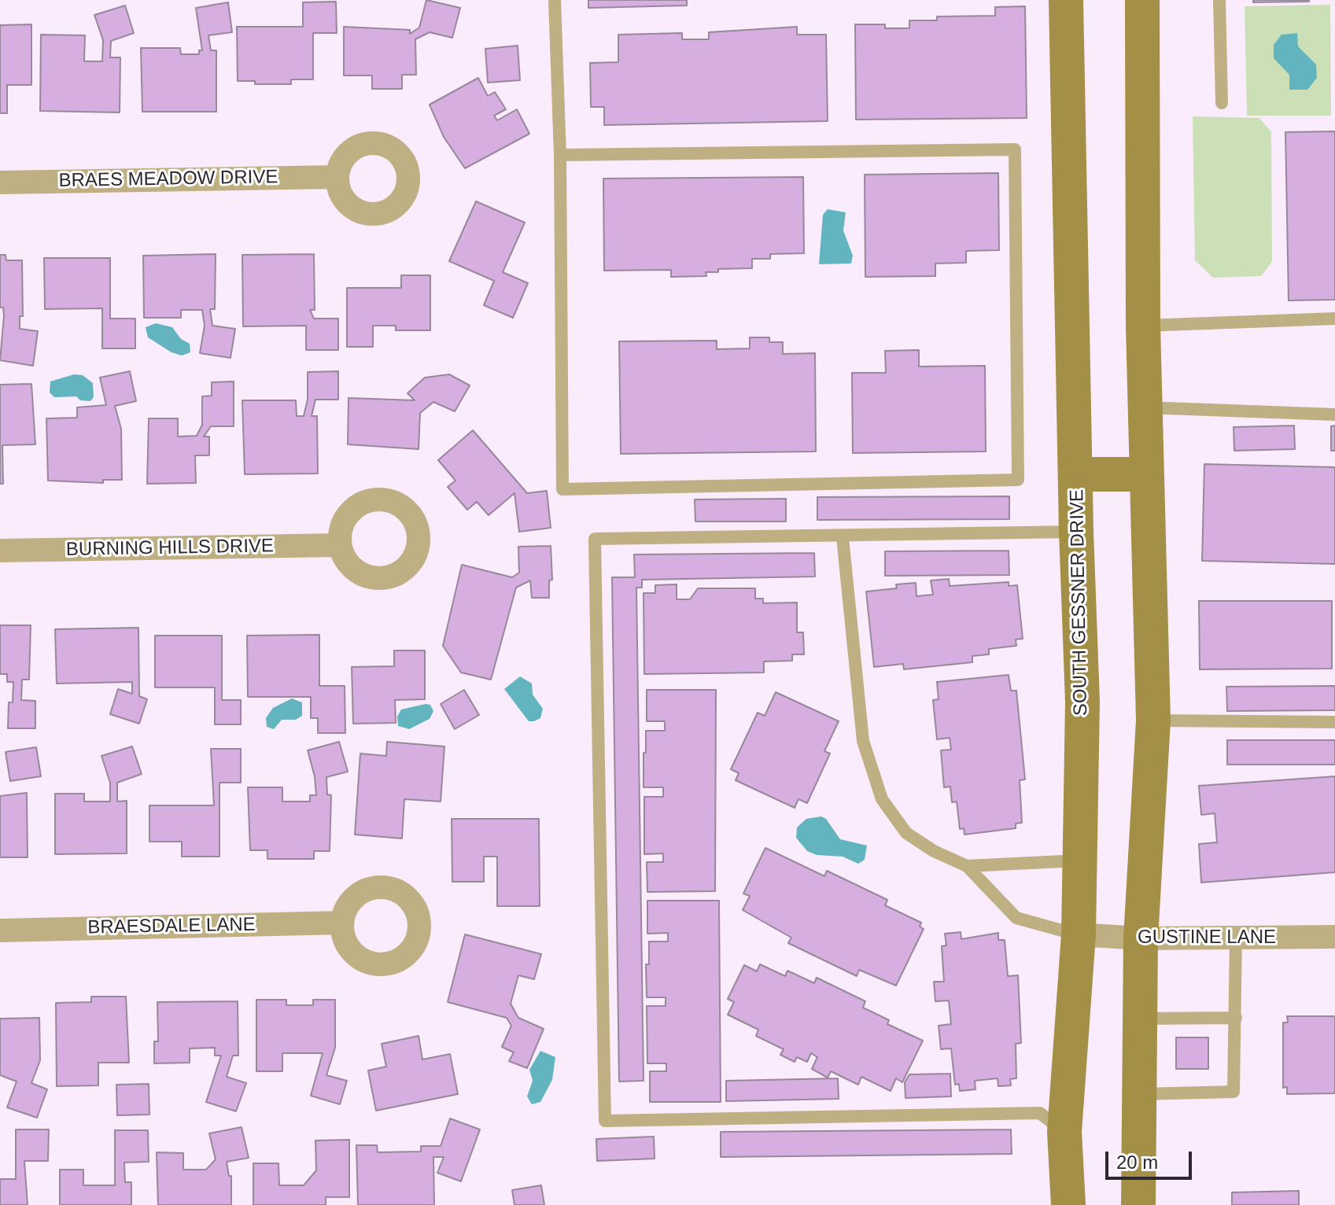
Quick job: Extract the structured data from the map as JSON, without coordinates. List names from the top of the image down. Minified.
{"streets":{"main road":["SOUTH GESSNER DRIVE"],"street":["BRAES MEADOW DRIVE","BURNING HILLS DRIVE","BRAESDALE LANE","GUSTINE LANE"]},"crossings":[["SOUTH GESSNER DRIVE","GUSTINE LANE"]],"scale_bar":"20 m"}
